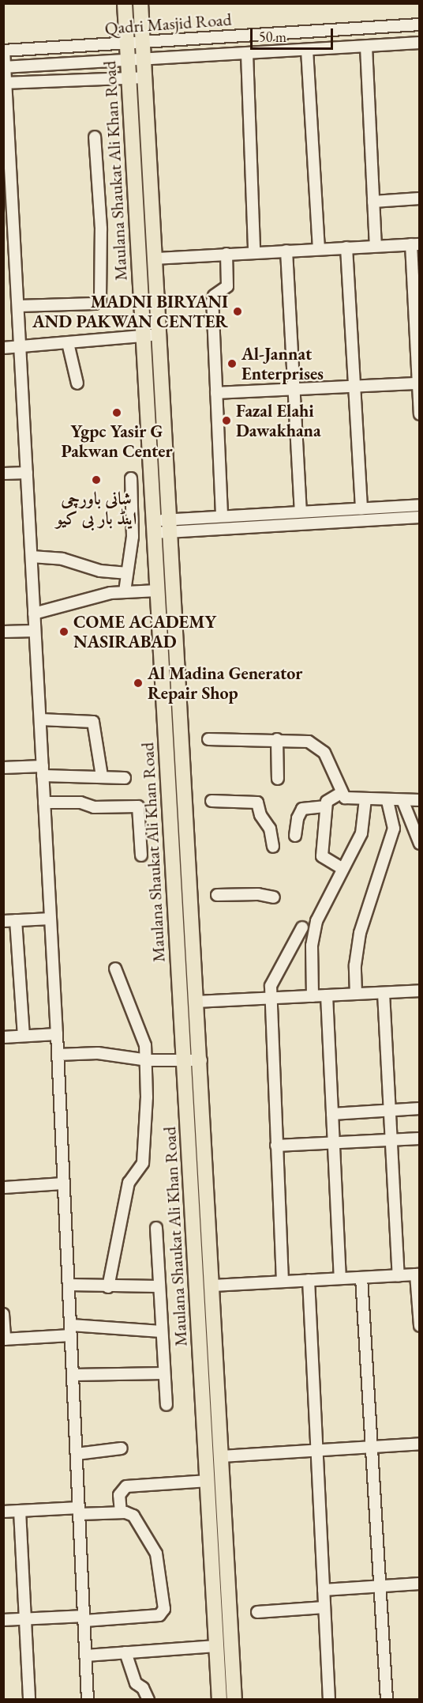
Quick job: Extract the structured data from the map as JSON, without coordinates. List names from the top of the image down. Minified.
{"streets":{"main road":["Maulana Shaukat Ali Khan Road"],"street":["Qadri Masjid Road"]},"crossings":[["Qadri Masjid Road","Maulana Shaukat Ali Khan Road"]],"places":["MADNI BIRYANI AND PAKWAN CENTER","Al-Jannat Enterprises","Ygpc Yasir G Pakwan Center","Fazal Elahi Dawakhana","شانی باورچی اینڈ بار بی کیو","COME ACADEMY NASIRABAD","Al Madina Generator Repair Shop"],"scale_bar":"50 m"}
